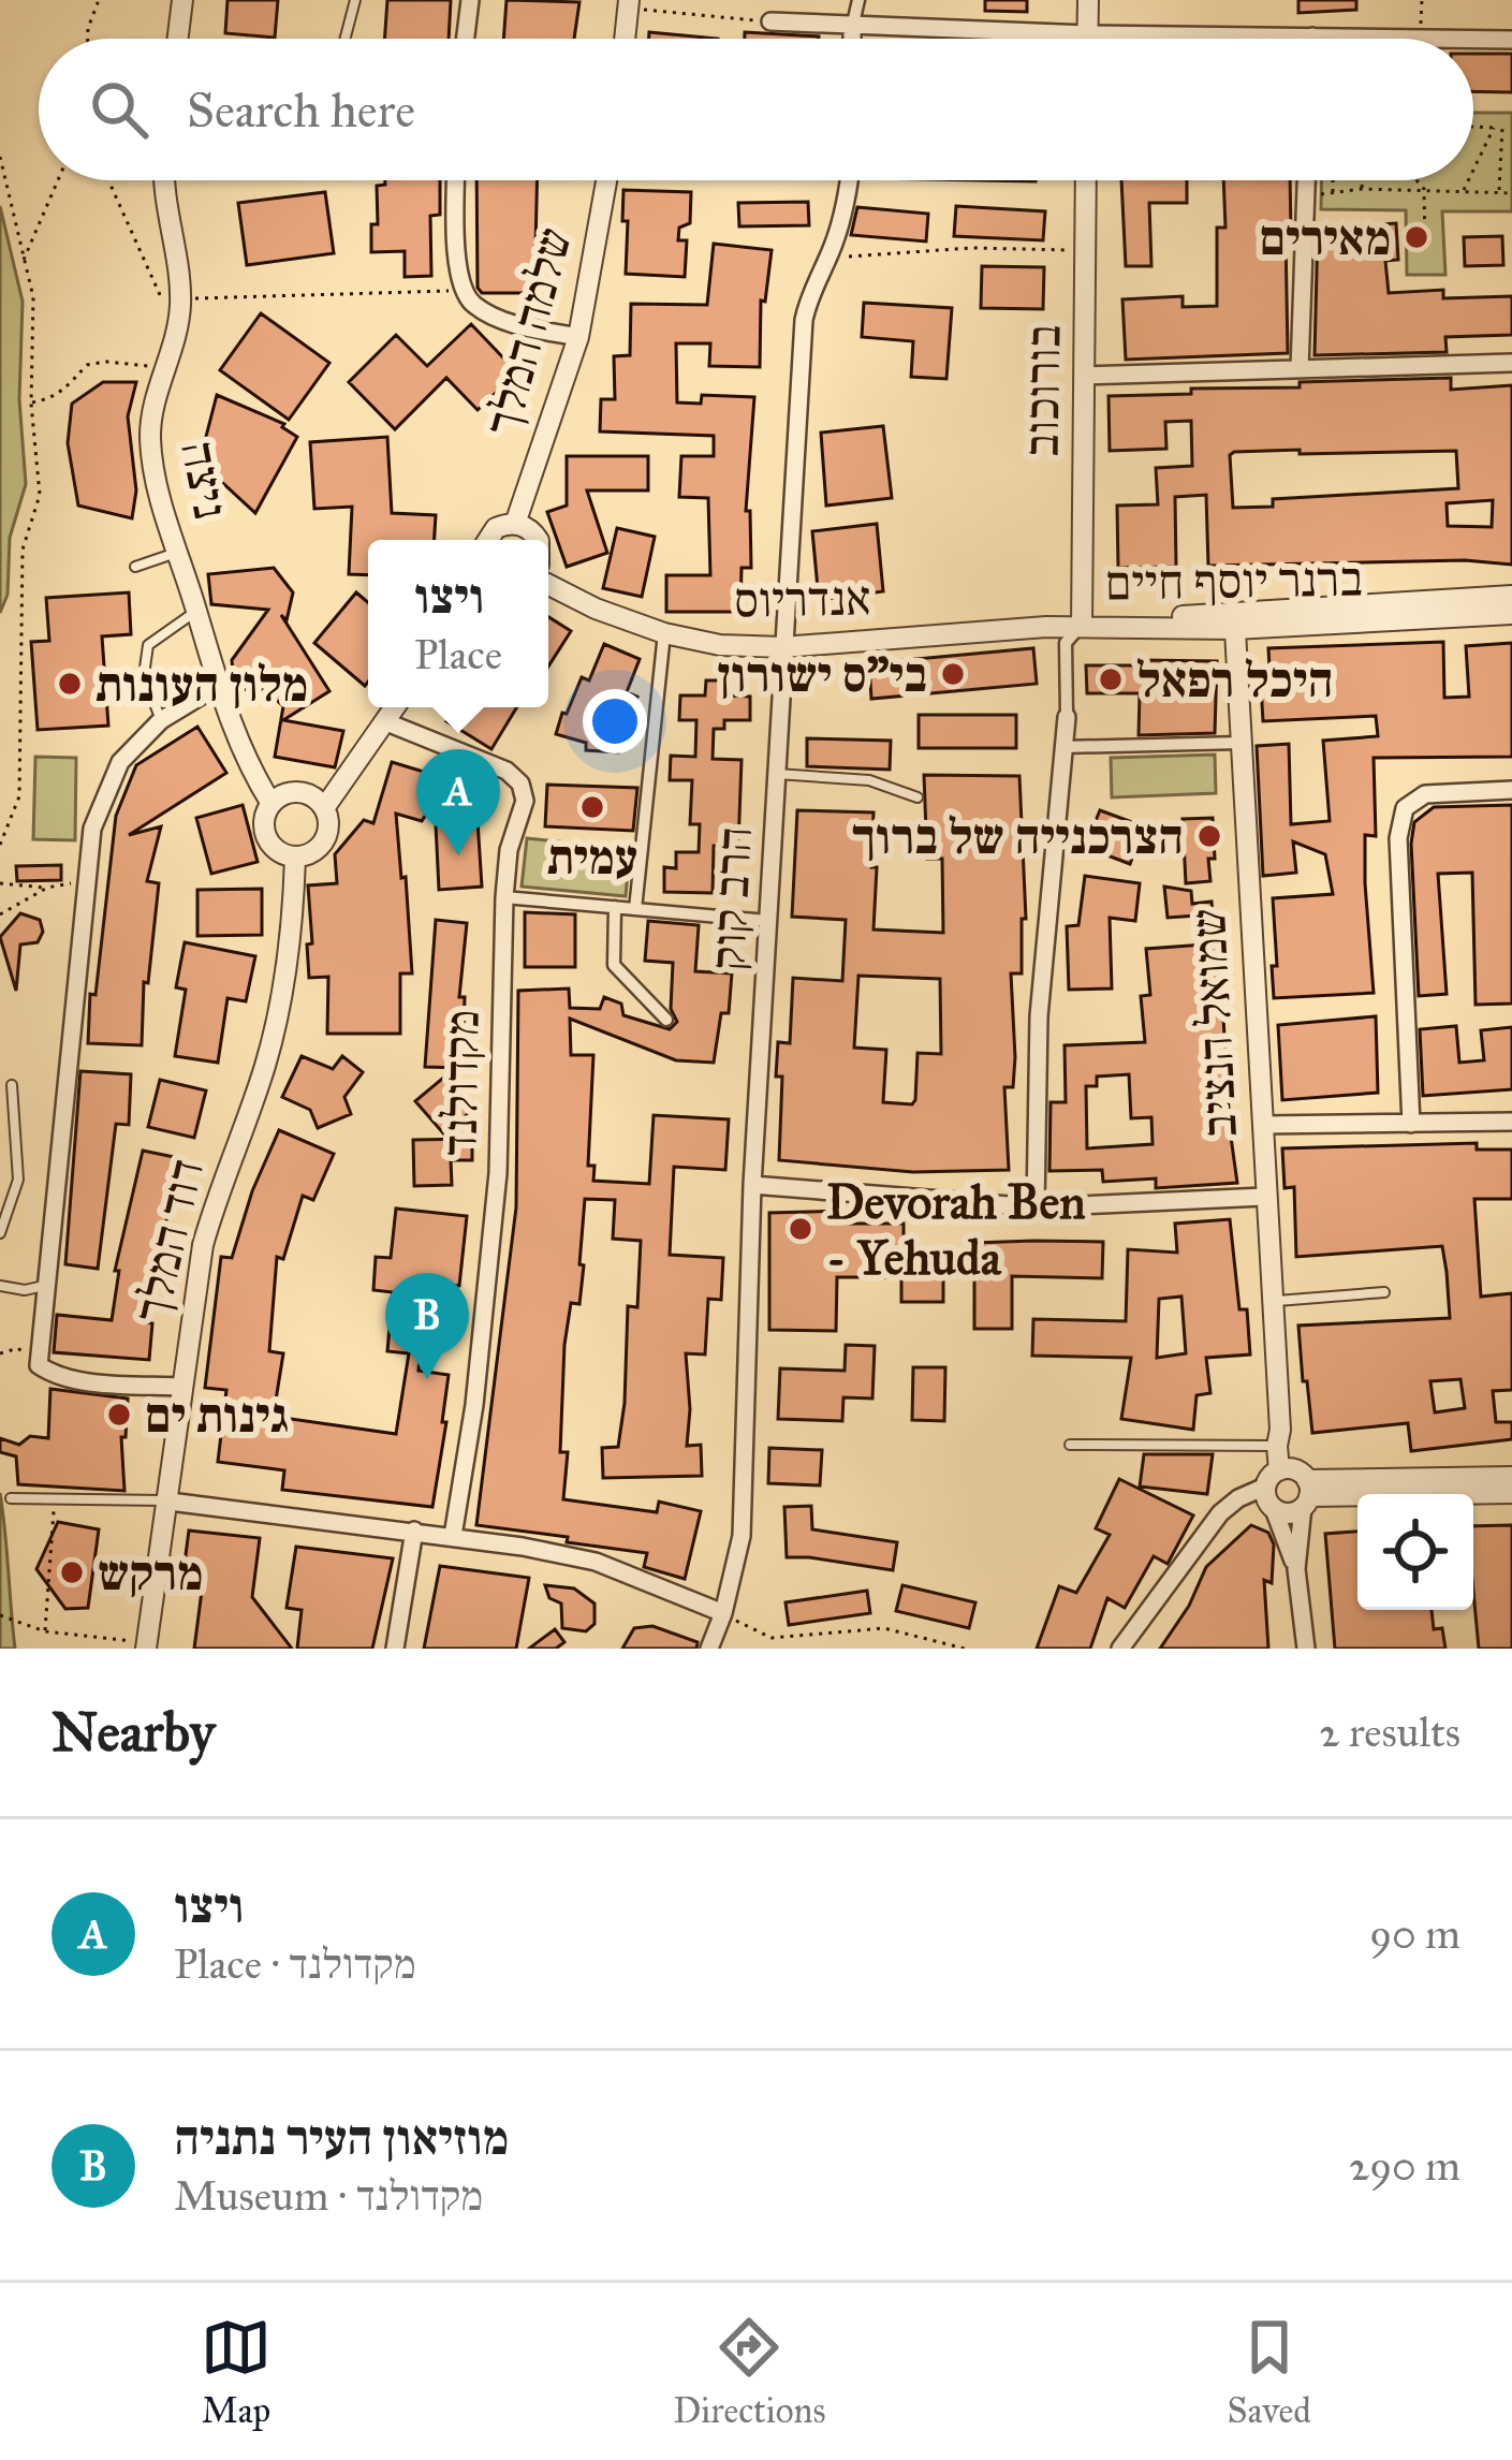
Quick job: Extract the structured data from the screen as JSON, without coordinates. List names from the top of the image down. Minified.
{"streets":{"street":["שלמה המלך","בורוכוב","ניצה","ברנר יוסף חיים","אנדריוס","הרב קוק","שמואל הנציב","מקדולנד","דוד המלך"]},"crossings":[["בורוכוב","ברנר יוסף חיים"],["בורוכוב","אנדריוס"],["ניצה","דוד המלך"],["ברנר יוסף חיים","אנדריוס"],["ברנר יוסף חיים","שמואל הנציב"],["אנדריוס","הרב קוק"]],"places":["מאירים","בי\"ס ישורון","היכל רפאל","מלון העונות","עמית","הצרכנייה של ברוך","Devorah Ben - Yehuda","גינות ים","מרקש"],"page":{"search":"Search here","popup":["ויצו","Place"],"pins":["A","B"],"heading":["Nearby","2 results"],"list":[{"mark":"A","name":"ויצו","note":"Place · מקדולנד","value":"90 m"},{"mark":"B","name":"מוזיאון העיר נתניה","note":"Museum · מקדולנד","value":"290 m"}],"nav":["Map","Directions","Saved"]}}
